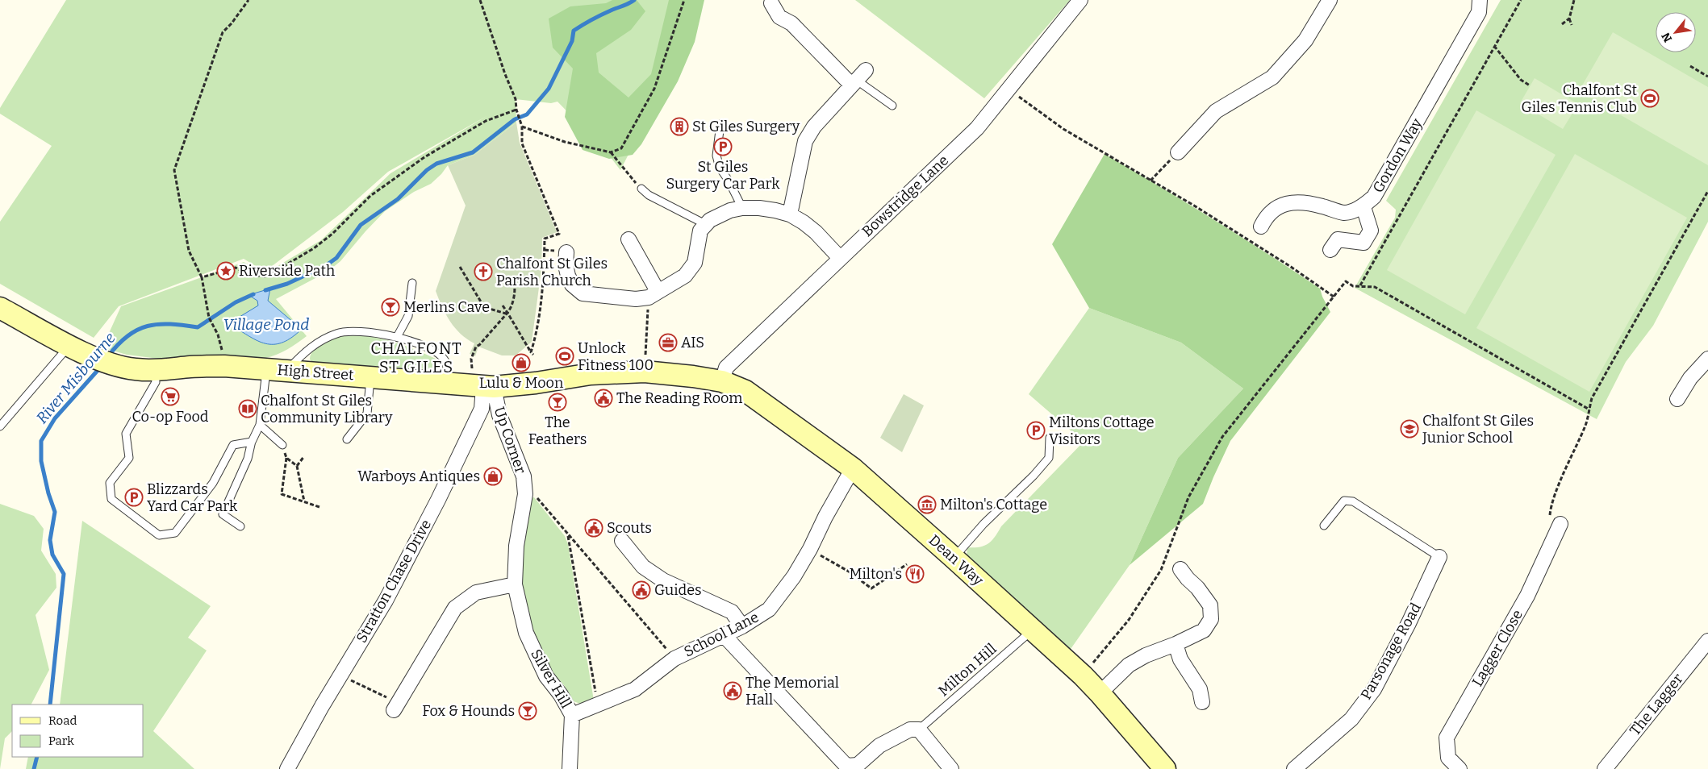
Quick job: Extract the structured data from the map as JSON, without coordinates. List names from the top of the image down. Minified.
{"streets":{"street":["Gordon Way","Bowstridge Lane","High Street","Up Corner","Dean Way","Stratton Chase Drive","School Lane","Lagger Close","Parsonage Road","Silver Hill","The Lagger"],"lane":["Milton Hill"]},"crossings":[["Bowstridge Lane","High Street"],["Bowstridge Lane","Dean Way"],["High Street","Up Corner"],["High Street","Dean Way"],["High Street","Stratton Chase Drive"],["Up Corner","Stratton Chase Drive"],["Up Corner","Silver Hill"],["Dean Way","School Lane"],["Dean Way","Milton Hill"],["School Lane","Silver Hill"]],"districts":["CHALFONT ST GILES"],"water":["Village Pond","River Misbourne"],"places":{"sports":["Chalfont St Giles Tennis Club","Unlock Fitness 100"],"building":["St Giles Surgery"],"parking":["St Giles Surgery Car Park","Miltons Cottage Visitors","Blizzards Yard Car Park"],"place":["Riverside Path"],"church":["Chalfont St Giles Parish Church"],"bar":["Merlins Cave","The Feathers","Fox & Hounds"],"office":["AIS"],"shop":["Lulu & Moon","Warboys Antiques"],"supermarket":["Co-op Food"],"public building":["The Reading Room","Scouts","Guides","The Memorial Hall"],"library":["Chalfont St Giles Community Library"],"school or university":["Chalfont St Giles Junior School"],"museum":["Milton's Cottage"],"restaurant":["Milton's"]},"legend":["Road","Park"],"north":"bottom left"}
